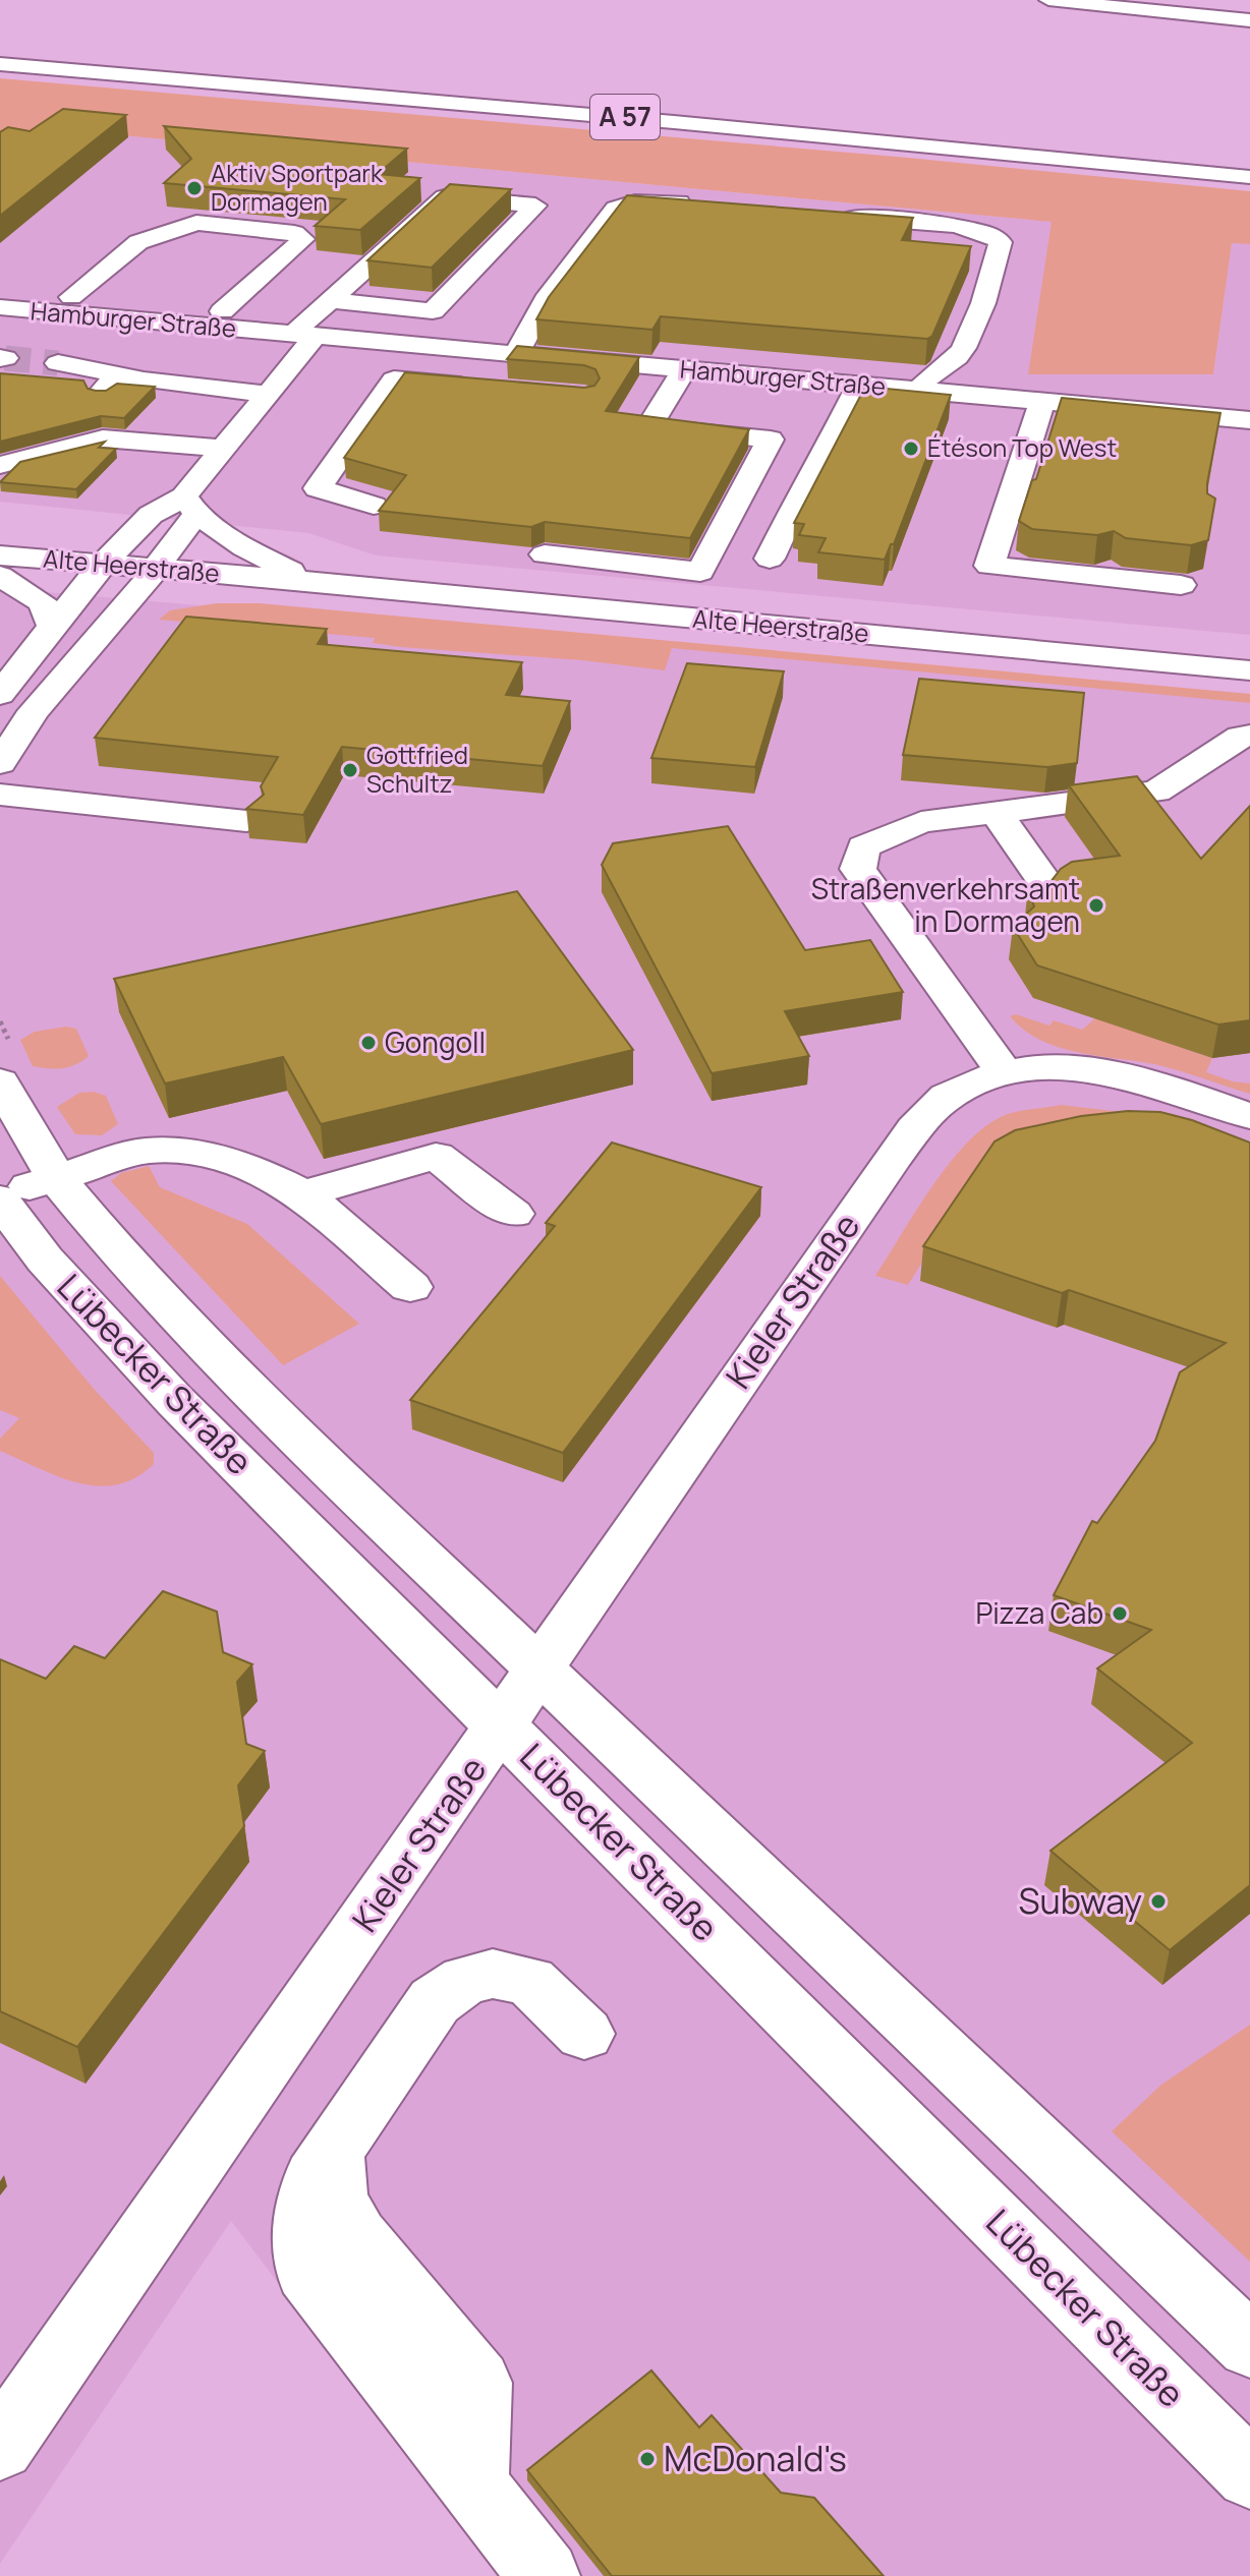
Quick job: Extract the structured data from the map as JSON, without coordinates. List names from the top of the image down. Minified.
{"streets":{"main road":["A 57","Hamburger Straße","Alte Heerstraße","Kieler Straße","Lübecker Straße"]},"crossings":[["Kieler Straße","Lübecker Straße"]],"places":["Aktiv Sportpark Dormagen","Étéson Top West","Gottfried Schultz","Straßenverkehrsamt in Dormagen","Gongoll","Pizza Cab","Subway","McDonald's"]}
